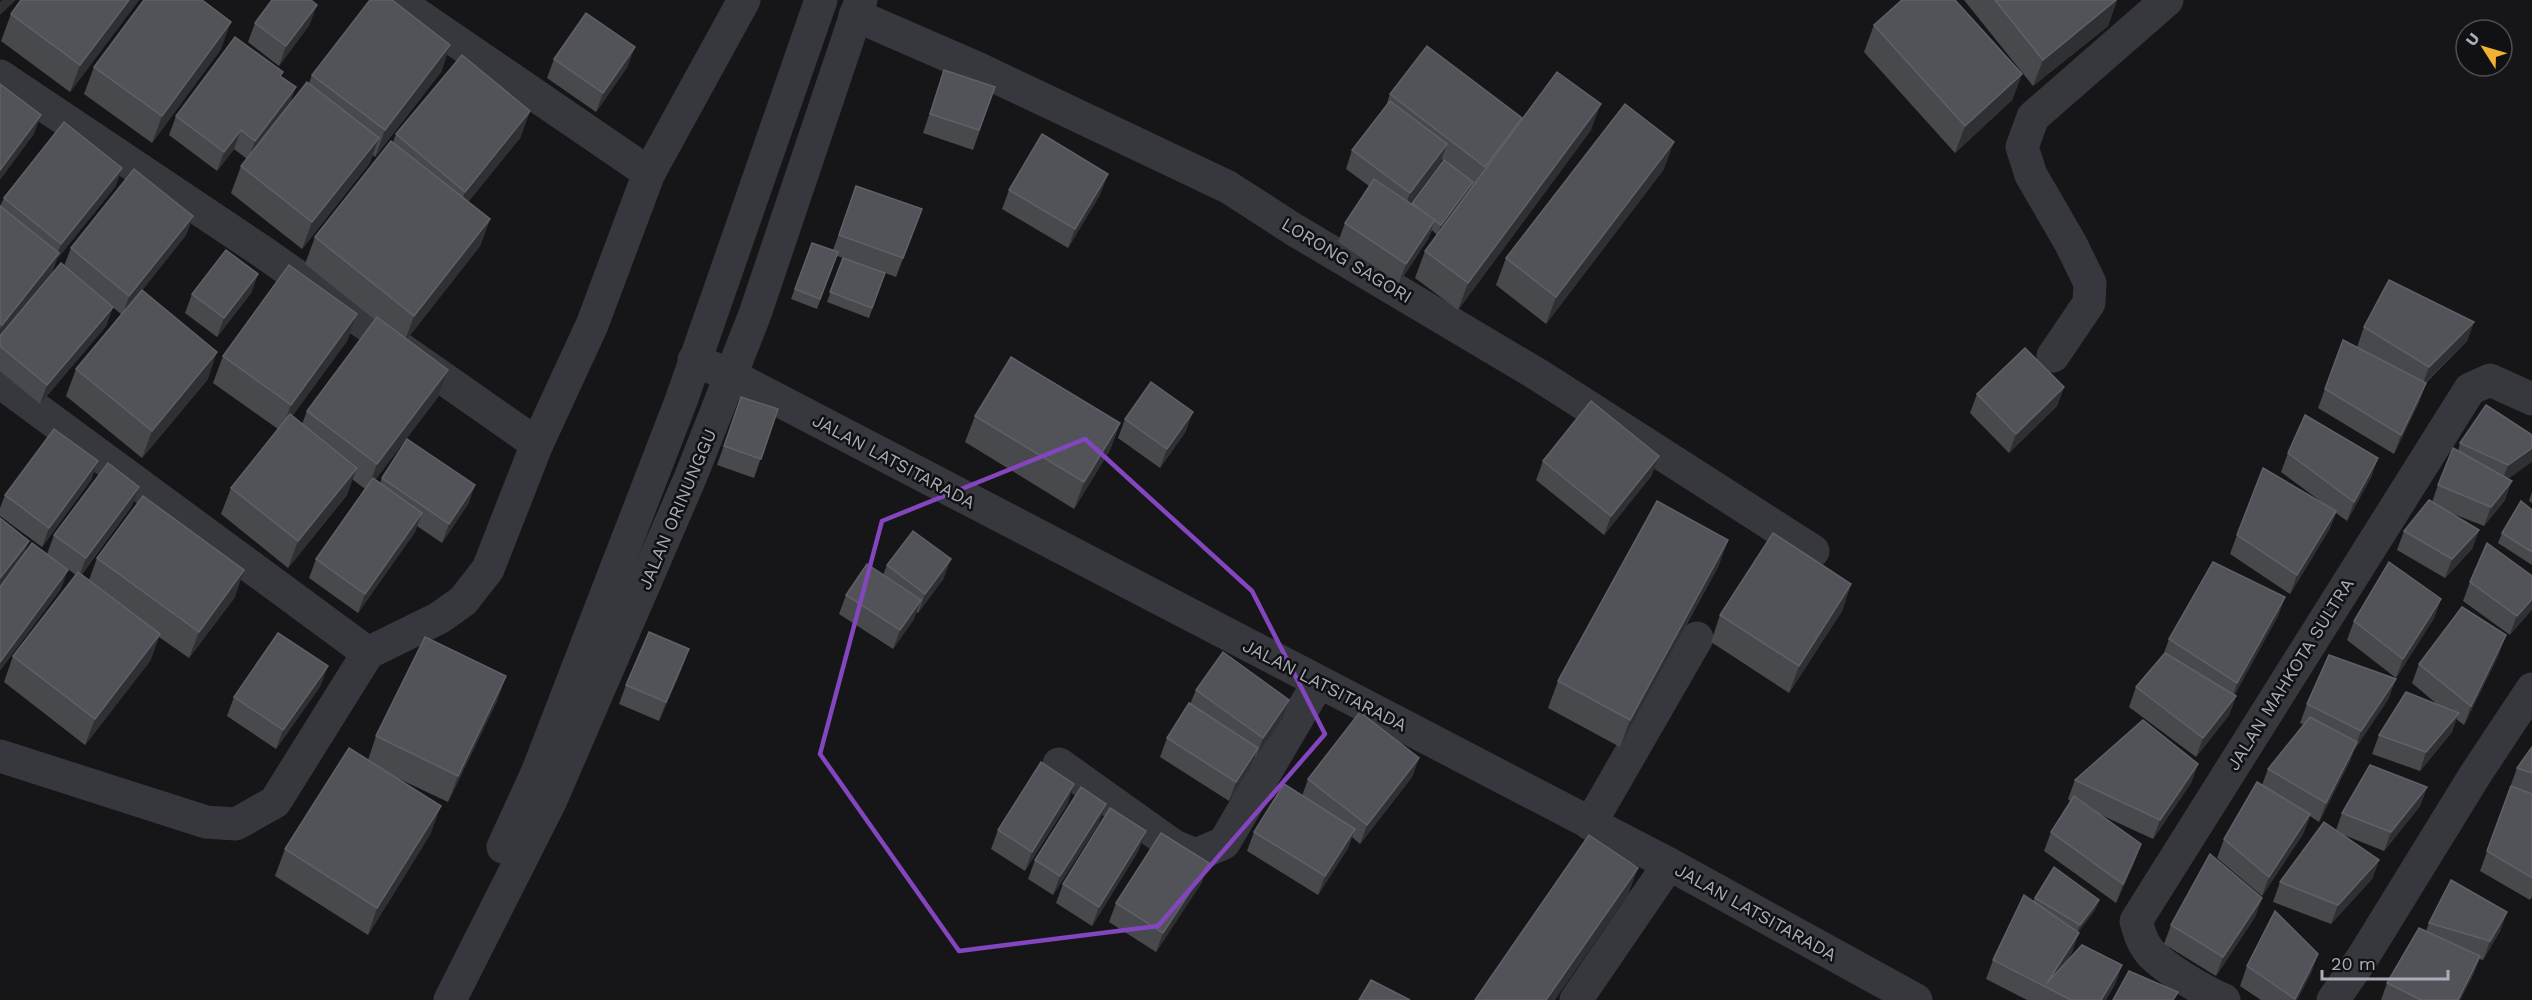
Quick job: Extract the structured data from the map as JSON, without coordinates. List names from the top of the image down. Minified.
{"streets":{"street":["LORONG SAGORI","JALAN LATSITARADA","JALAN ORINUNGGU","JALAN MAHKOTA SULTRA"]},"crossings":[["LORONG SAGORI","JALAN ORINUNGGU"],["JALAN LATSITARADA","JALAN ORINUNGGU"]],"scale_bar":"20 m","north":"top left"}
